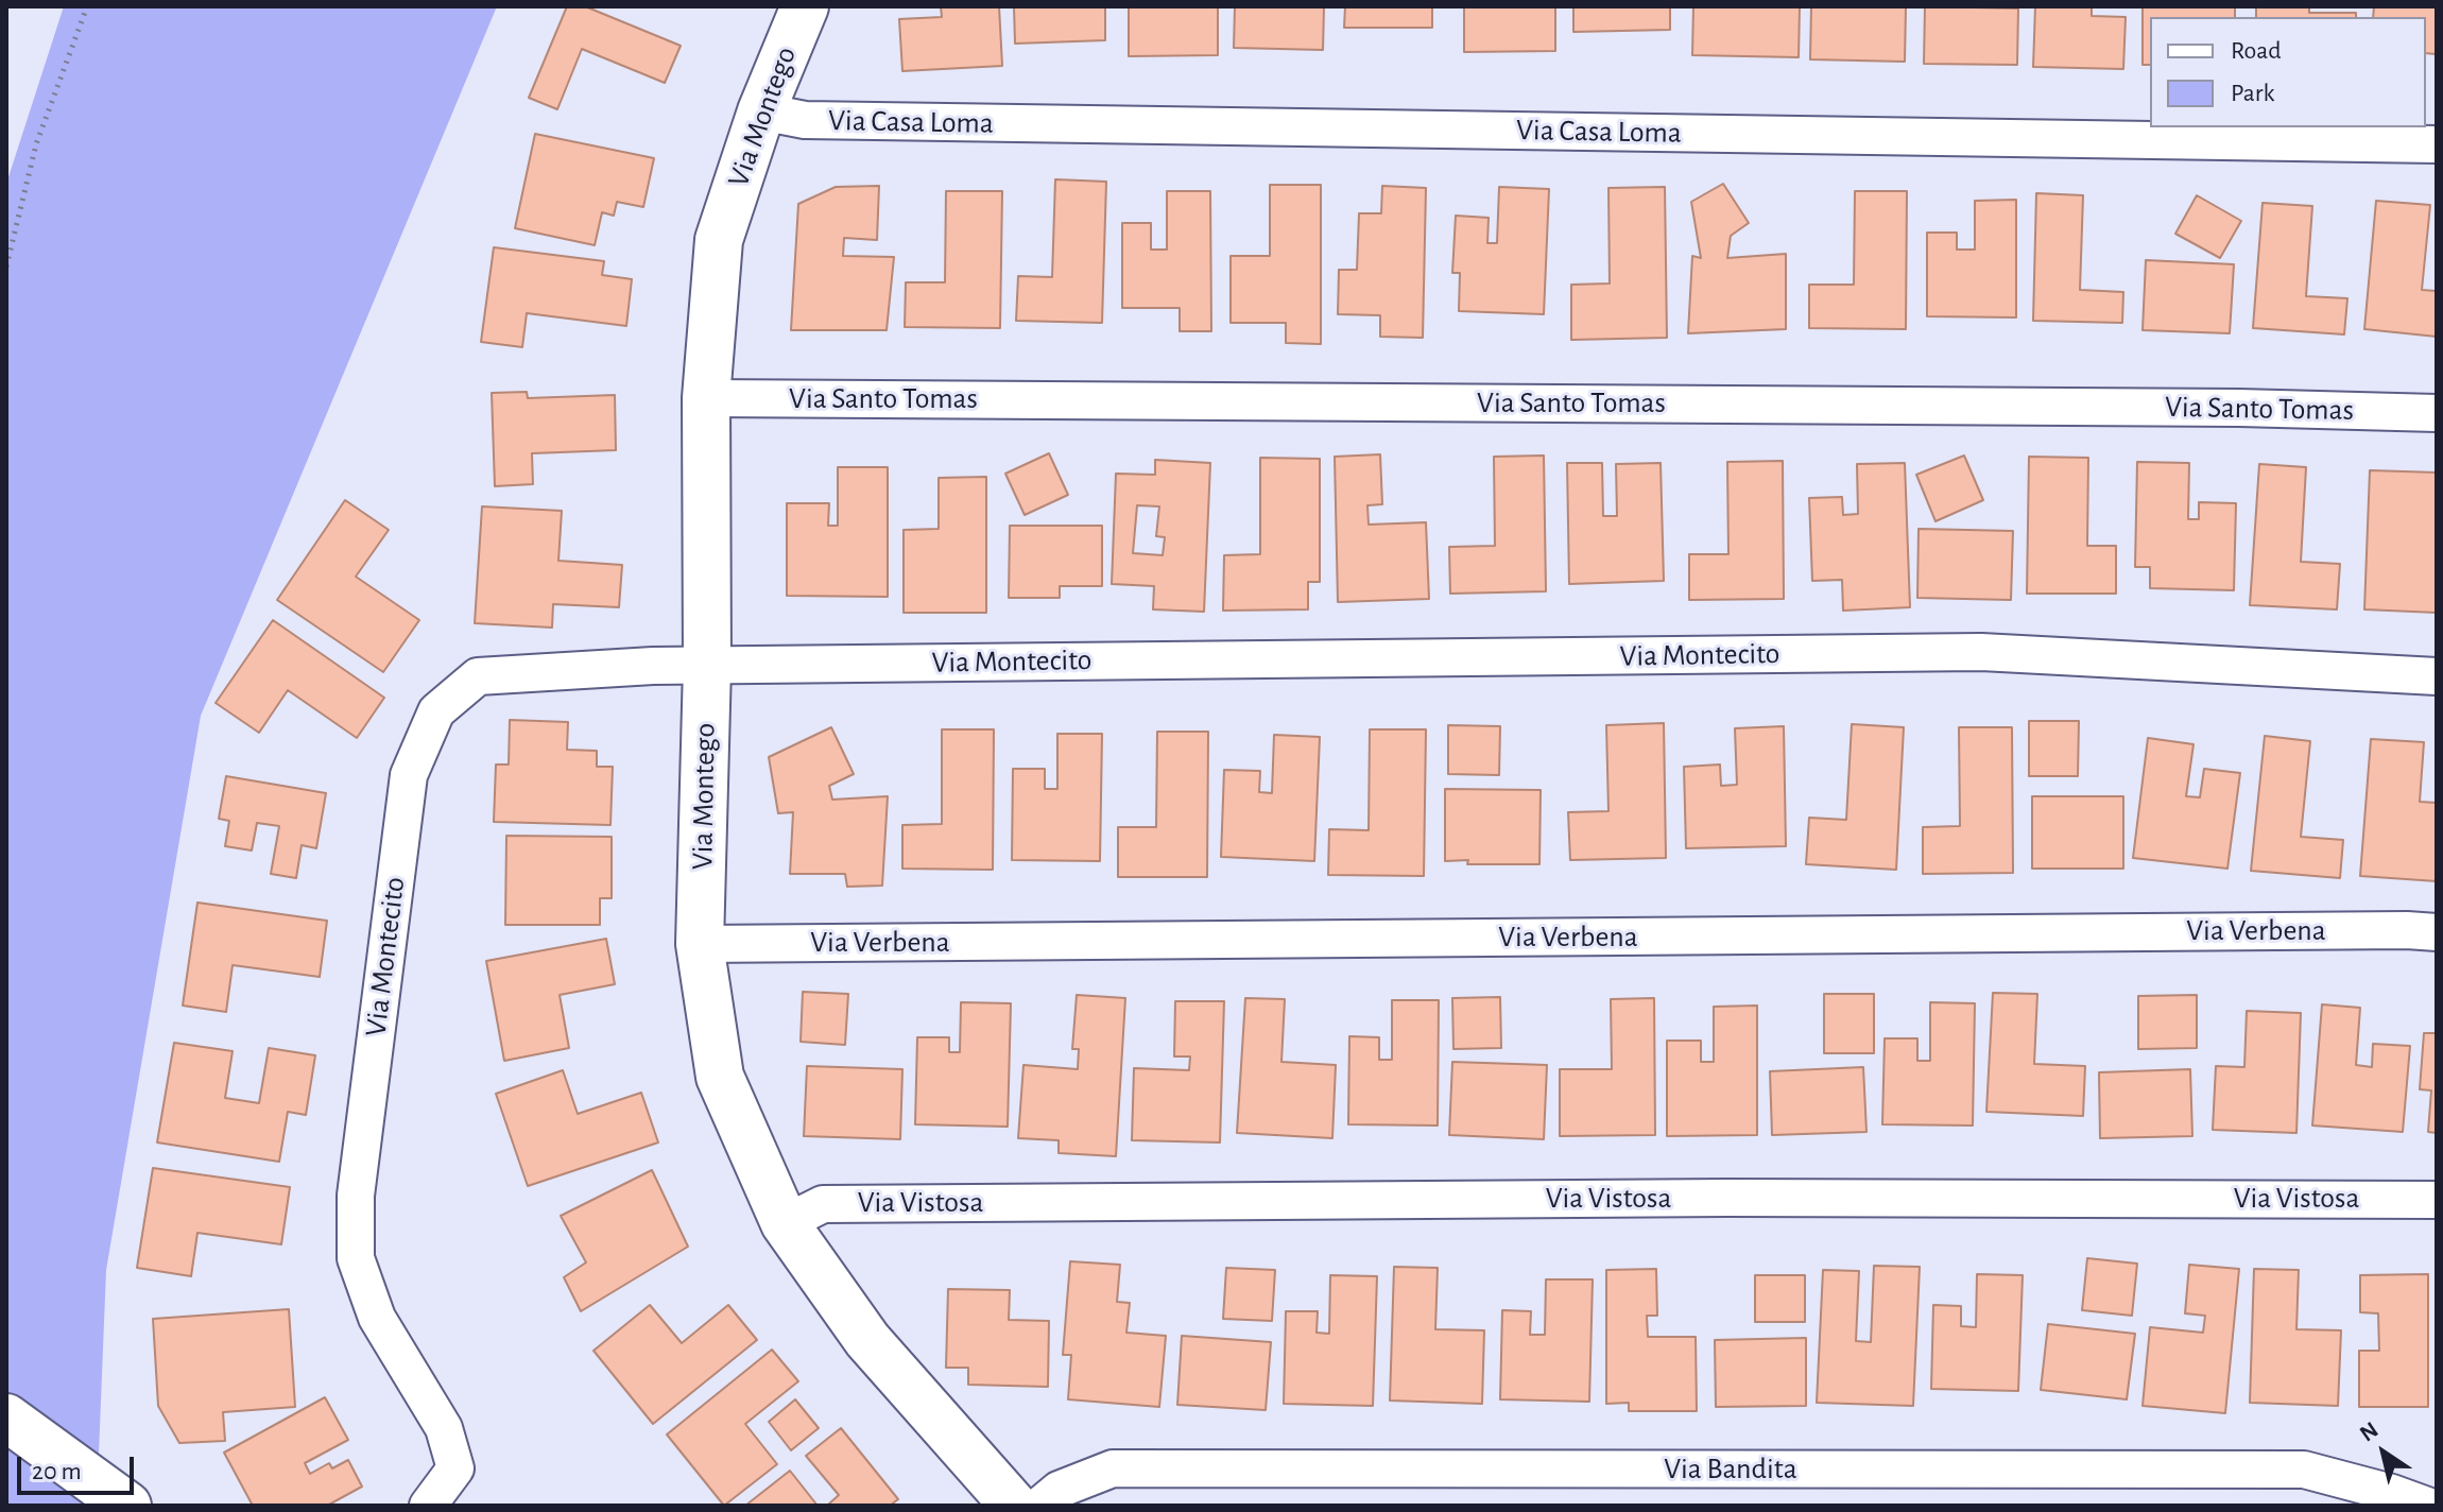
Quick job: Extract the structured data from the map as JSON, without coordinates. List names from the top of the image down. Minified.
{"streets":{"street":["Via Montego","Via Casa Loma","Via Santo Tomas","Via Montecito","Via Verbena","Via Vistosa","Via Bandita"]},"crossings":[["Via Montego","Via Casa Loma"],["Via Montego","Via Santo Tomas"],["Via Montego","Via Montecito"],["Via Montego","Via Verbena"],["Via Montego","Via Vistosa"]],"legend":["Road","Park"],"scale_bar":"20 m","north":"top left"}
